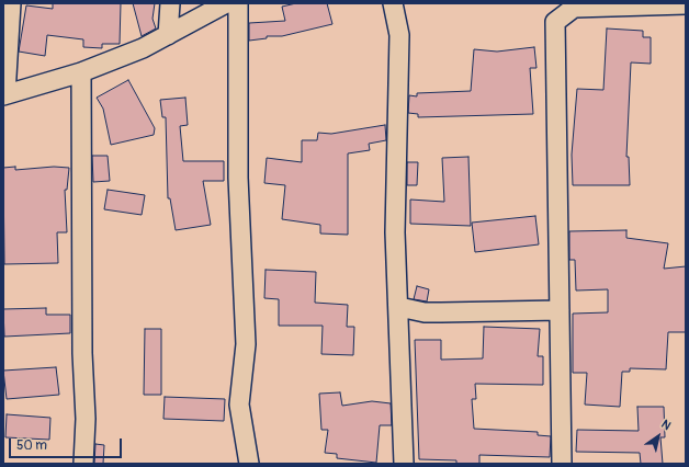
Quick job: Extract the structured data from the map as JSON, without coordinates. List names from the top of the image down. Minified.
{"scale_bar":"50 m","north":"top right"}
